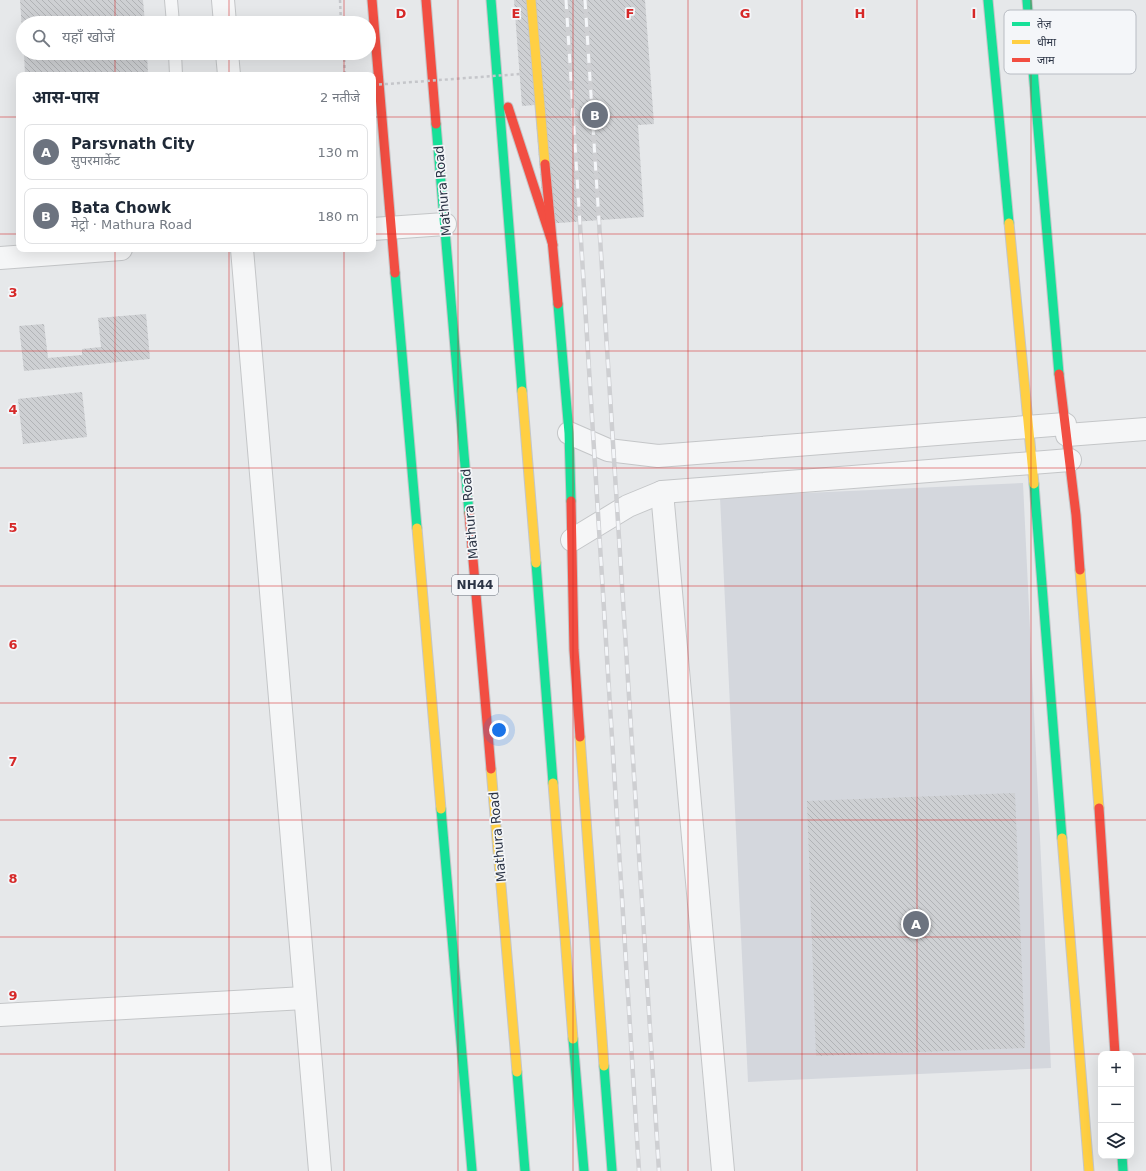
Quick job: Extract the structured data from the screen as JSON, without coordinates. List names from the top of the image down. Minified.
{"streets":{"main road":["Mathura Road","NH44"]},"legend":["तेज़","धीमा","जाम"],"page":{"search":"यहाँ खोजें","heading":["आस-पास","2 नतीजे"],"pins":["B","A"],"list":[{"mark":"A","name":"Parsvnath City","note":"सुपरमार्केट","value":"130 m"},{"mark":"B","name":"Bata Chowk","note":"मेट्रो · Mathura Road","value":"180 m"}],"map_buttons":["+","−"]},"grid":{"columns":["D","E","F","G","H","I"],"rows":["3","4","5","6","7","8","9"]}}
